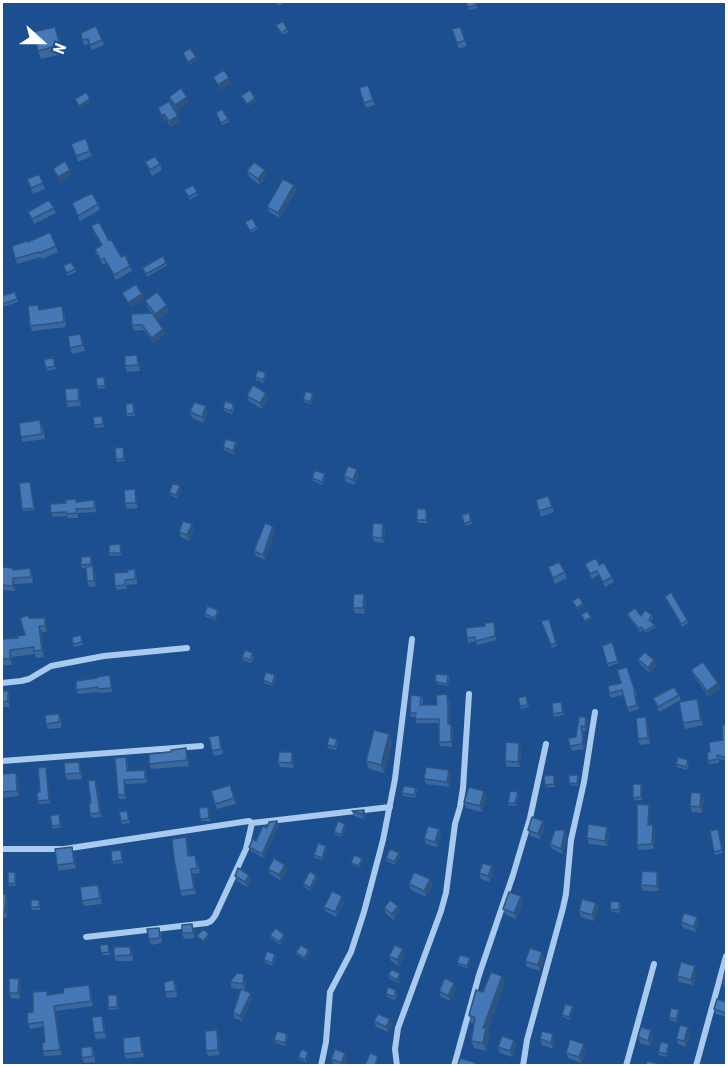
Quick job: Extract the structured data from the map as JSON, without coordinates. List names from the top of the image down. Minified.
{"north":"right"}
